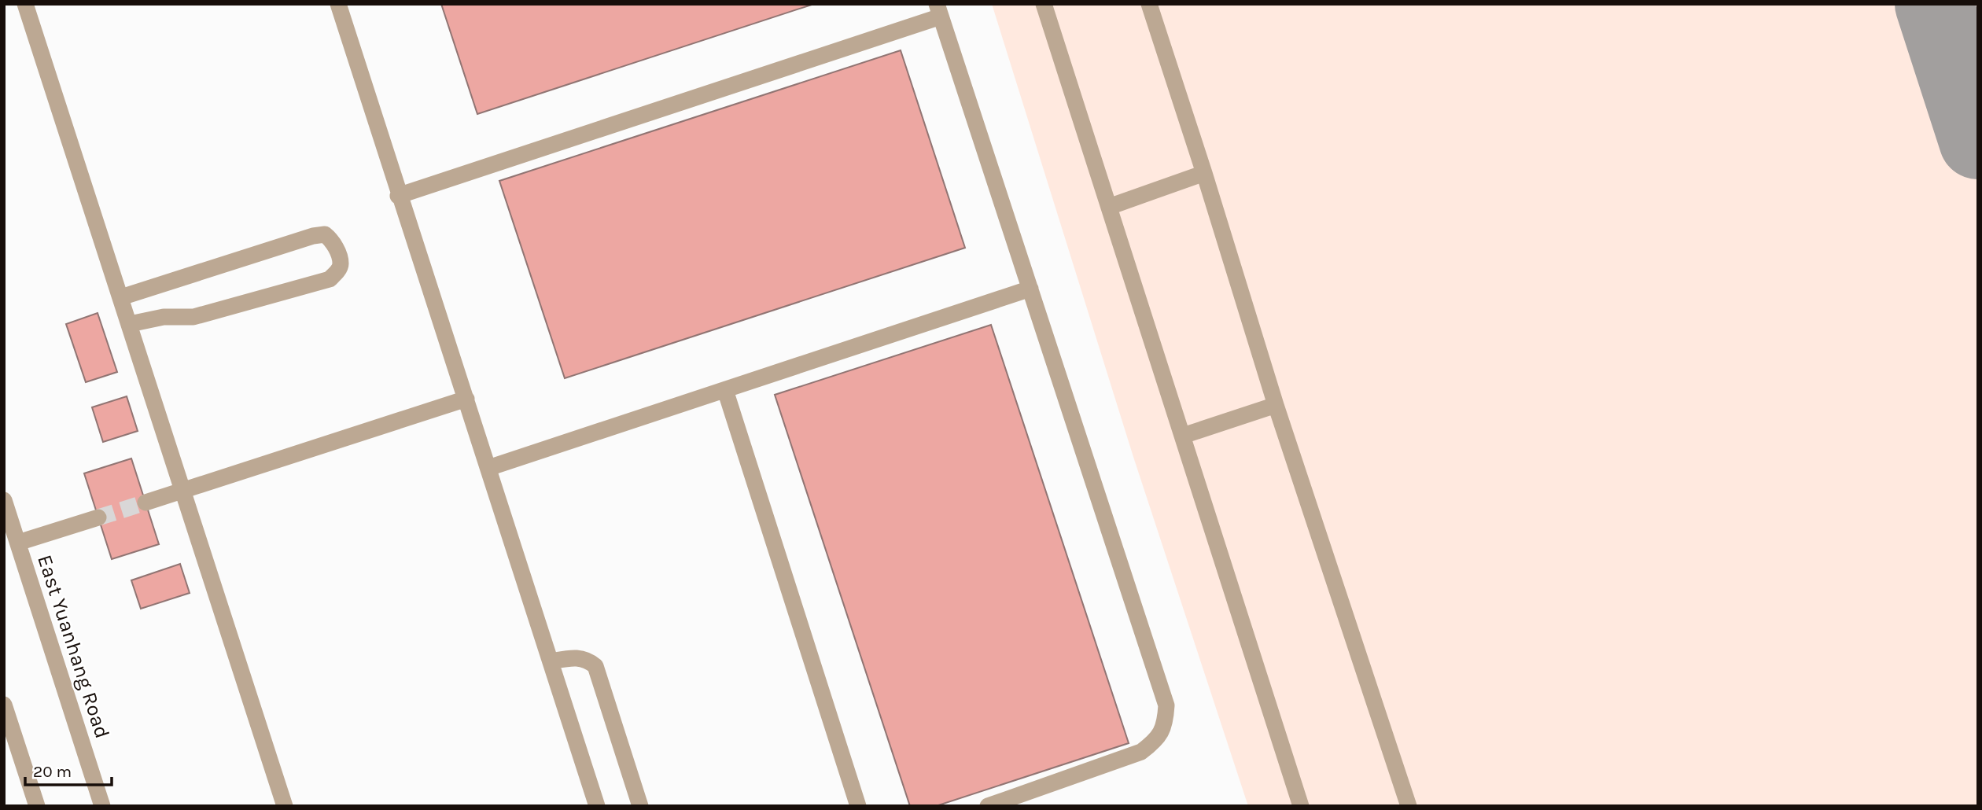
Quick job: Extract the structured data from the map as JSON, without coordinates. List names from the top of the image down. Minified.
{"streets":{"street":["East Yuanhang Road"]},"scale_bar":"20 m"}
